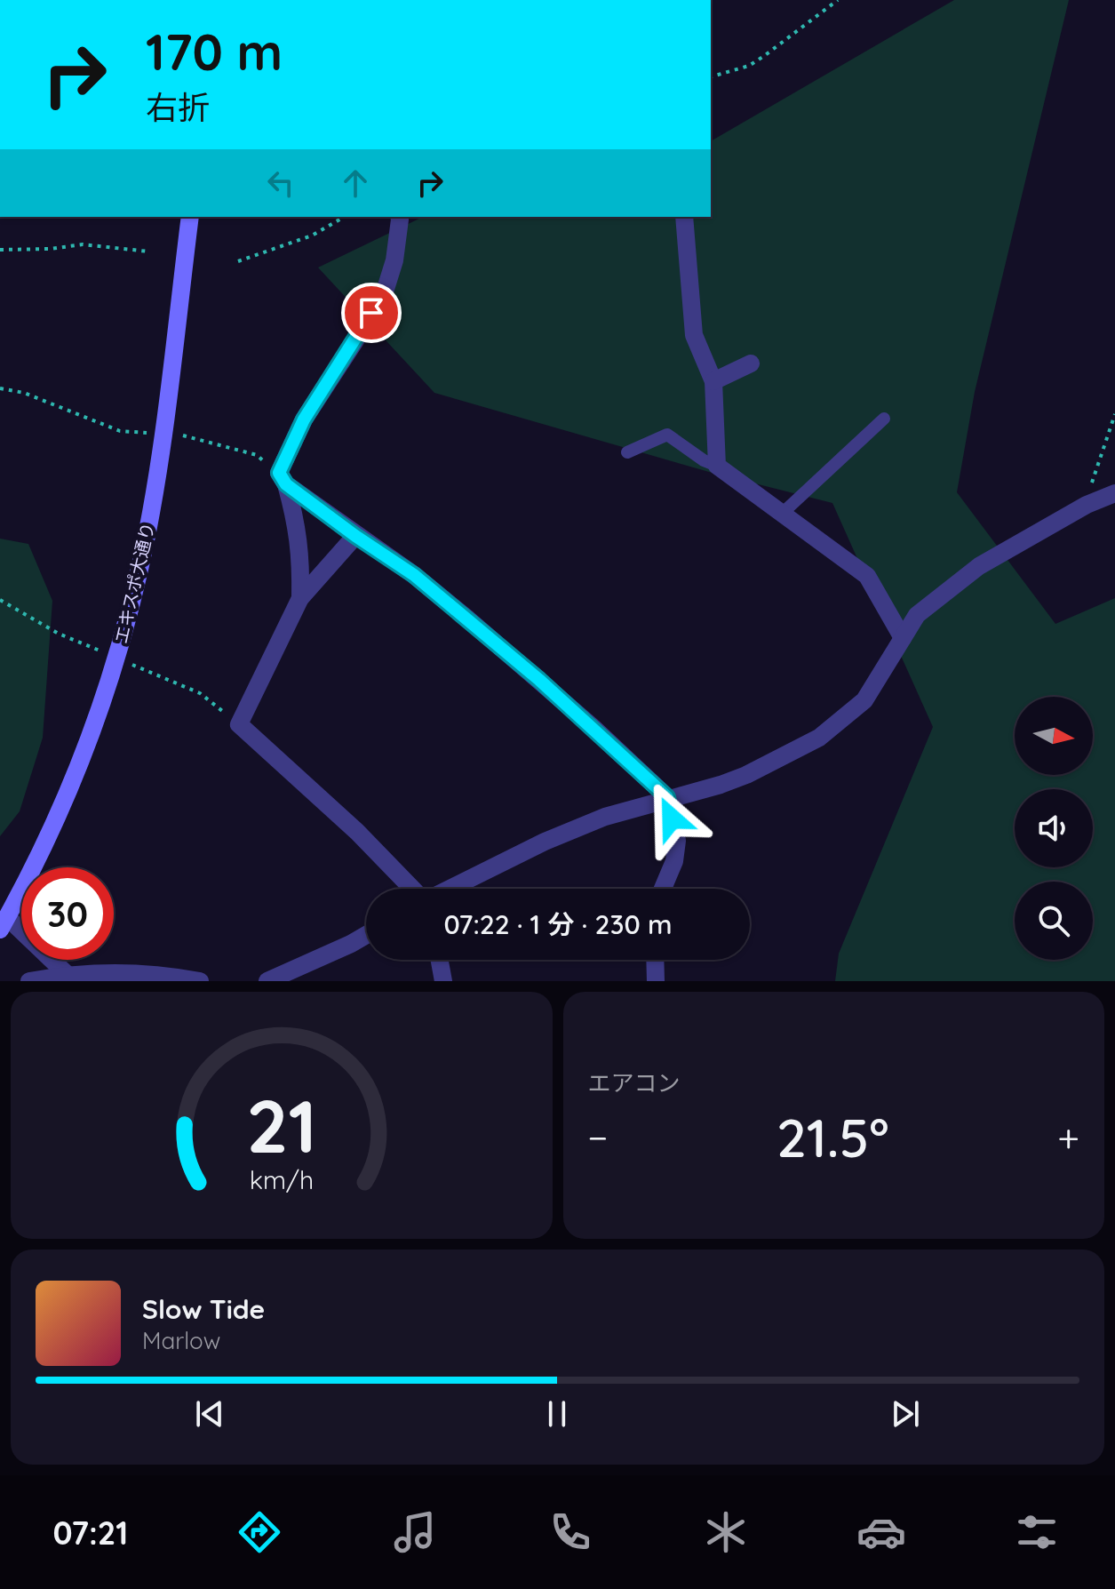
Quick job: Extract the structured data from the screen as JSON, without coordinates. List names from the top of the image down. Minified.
{"streets":{"main road":["エキスポ大通り"]},"north":"right","page":{"turn":["170 m","右折"],"limit":"30","trip":"07:22 · 1 分 · 230 m","tile":"エアコン","heat":["−","21.5°","+"],"song":["Slow Tide","Marlow"],"tabs":"07:21","gauge":["21","km/h"]}}
